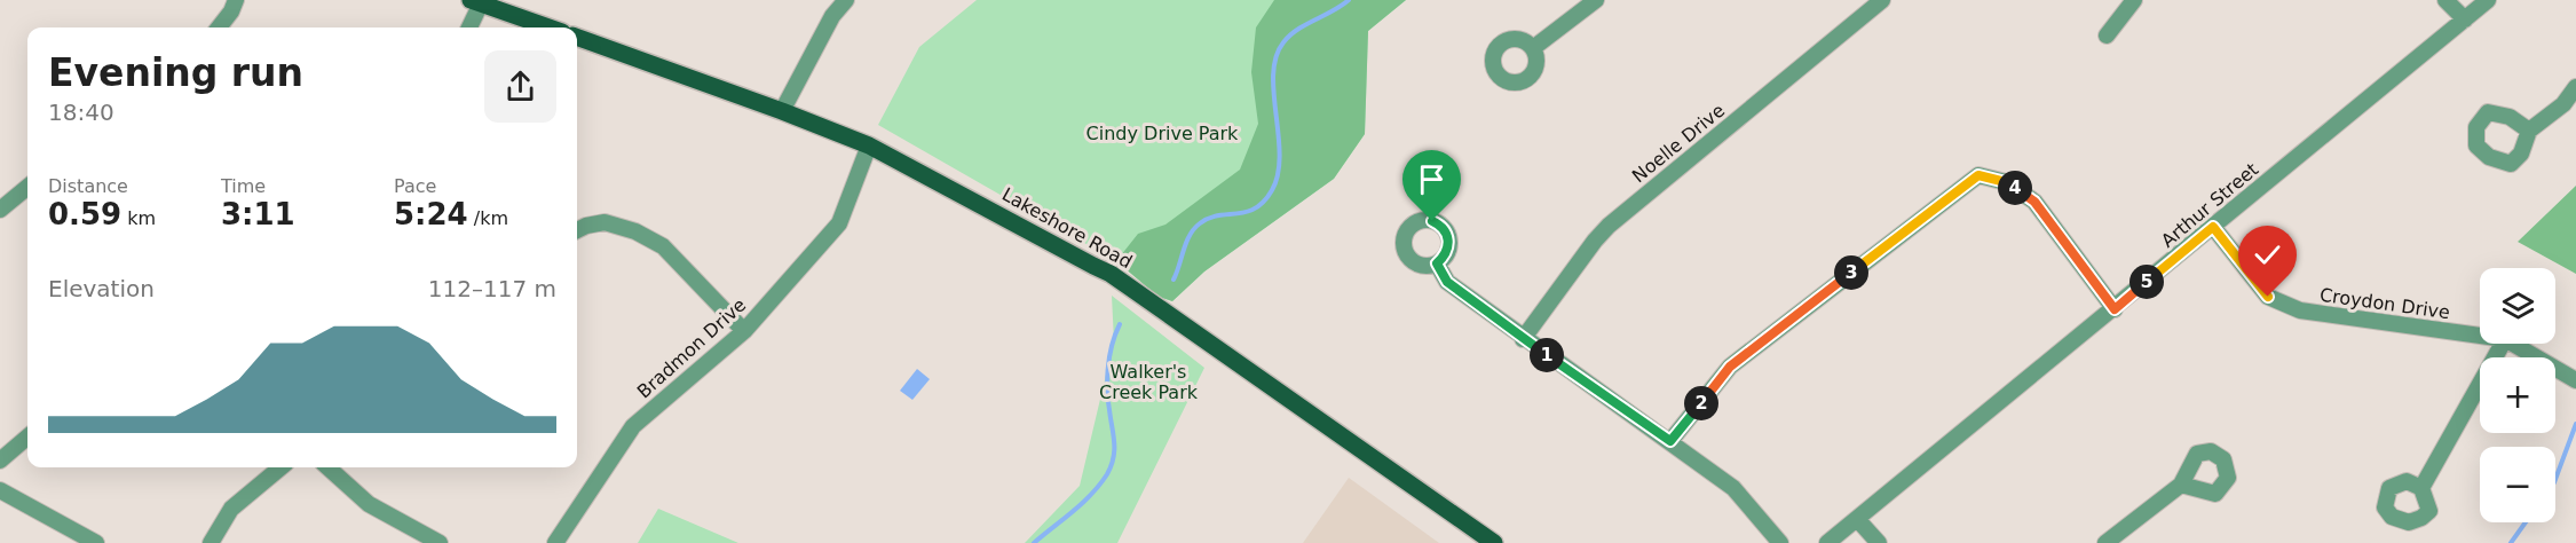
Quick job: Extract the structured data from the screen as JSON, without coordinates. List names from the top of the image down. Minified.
{"streets":{"main road":["Lakeshore Road"],"street":["Noelle Drive","Arthur Street","Croydon Drive","Bradmon Drive"]},"crossings":[["Arthur Street","Croydon Drive"],["Lakeshore Road","Bradmon Drive"]],"parks":["Cindy Drive Park","Walker's Creek Park"],"page":{"heading":["Evening run","18:40"],"stats":[["Distance","0.59 km"],["Time","3:11"],["Pace","5:24 /km"]],"pins":["4","3","5","1","2"],"chart":["Elevation","112–117 m"],"map_buttons":["+","−"]}}
